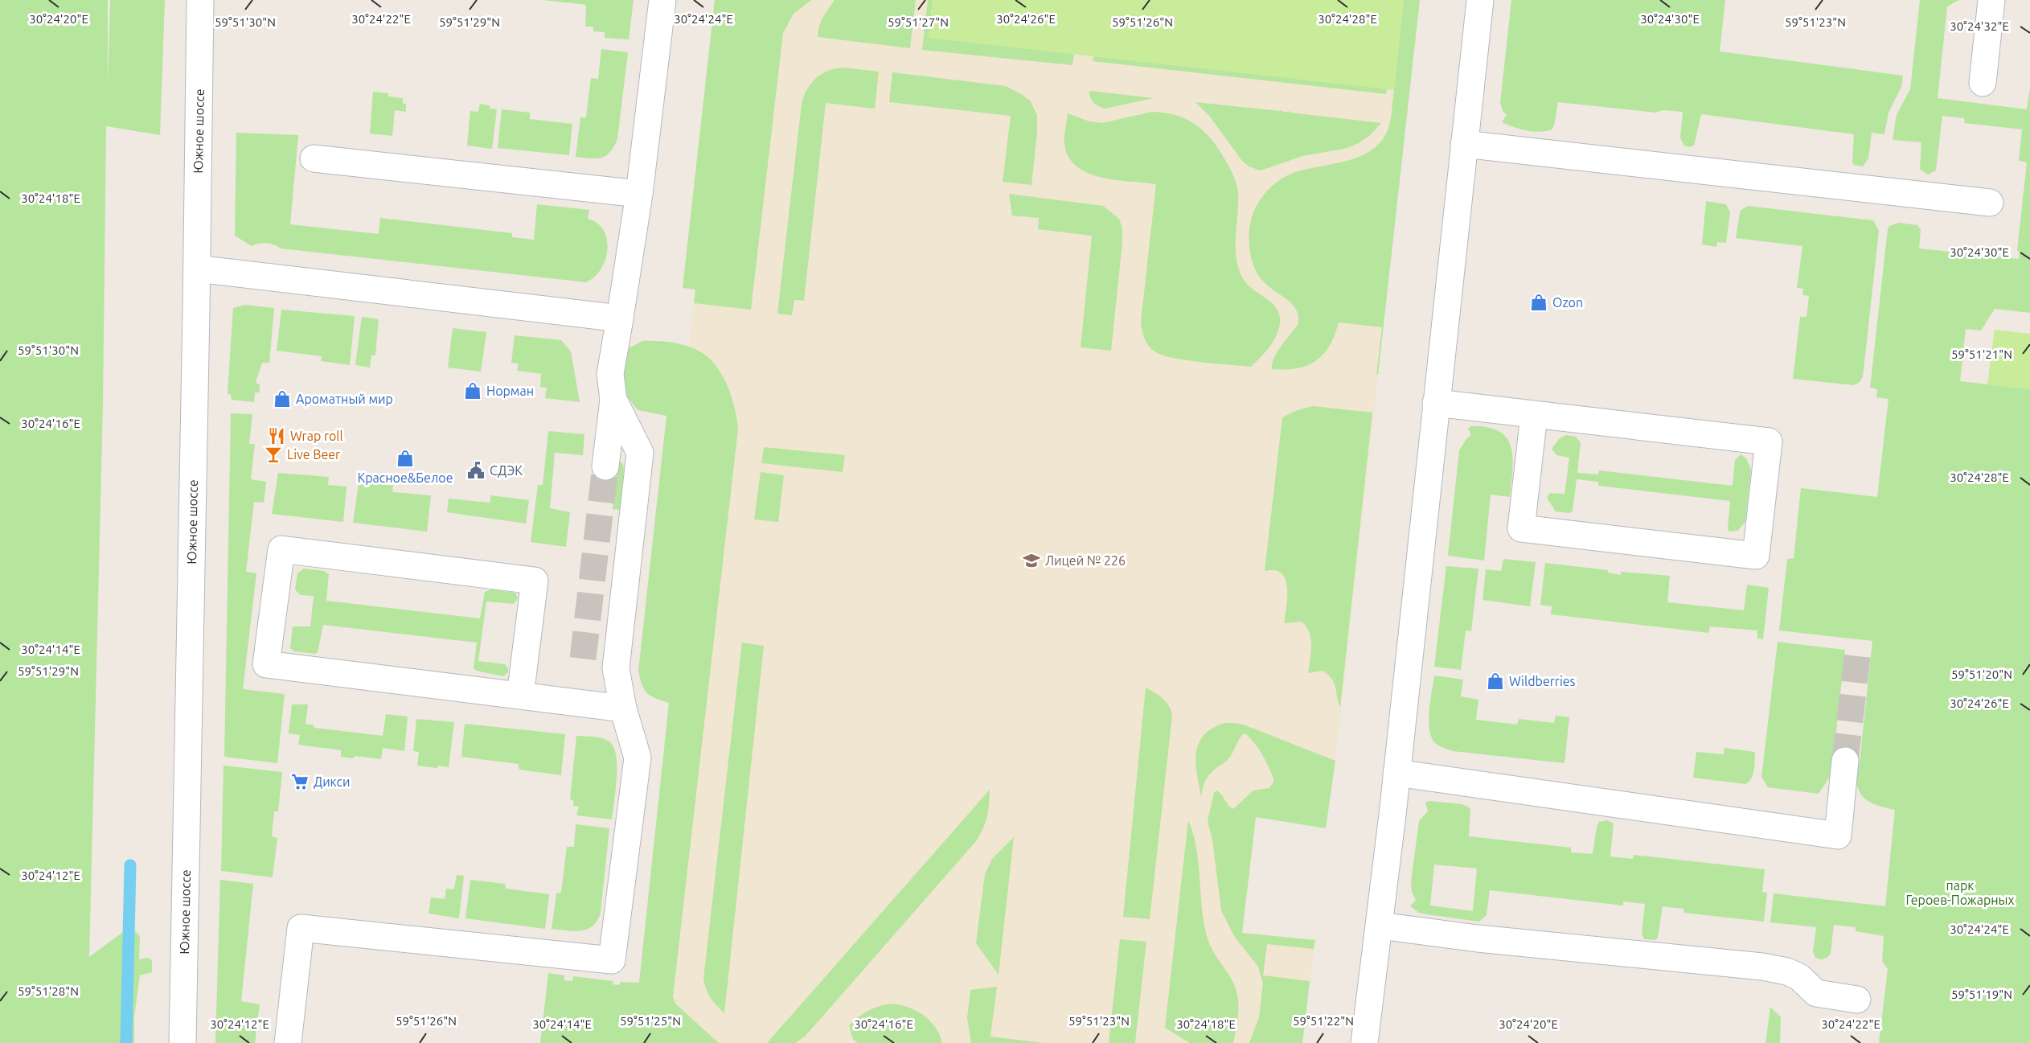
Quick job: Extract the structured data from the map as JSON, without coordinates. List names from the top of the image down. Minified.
{"streets":{"street":["Южное шоссе"]},"parks":["парк Героев-Пожарных"],"places":{"shop":["Ozon","Норман","Ароматный мир","Красное&Белое","Wildberries"],"restaurant":["Wrap roll"],"bar":["Live Beer"],"public building":["СДЭК"],"school or university":["Лицей № 226"],"supermarket":["Дикси"]},"coordinates":["30°24'28\"E","30°24'20\"E","30°24'22\"E","30°24'24\"E","30°24'26\"E","30°24'30\"E","59°51'30\"N","59°51'29\"N","59°51'27\"N","59°51'26\"N","59°51'23\"N","30°24'32\"E","30°24'18\"E","59°51'21\"N","30°24'16\"E","30°24'14\"E","59°51'20\"N","30°24'12\"E","59°51'28\"N","59°51'19\"N","59°51'25\"N","59°51'22\"N"]}
